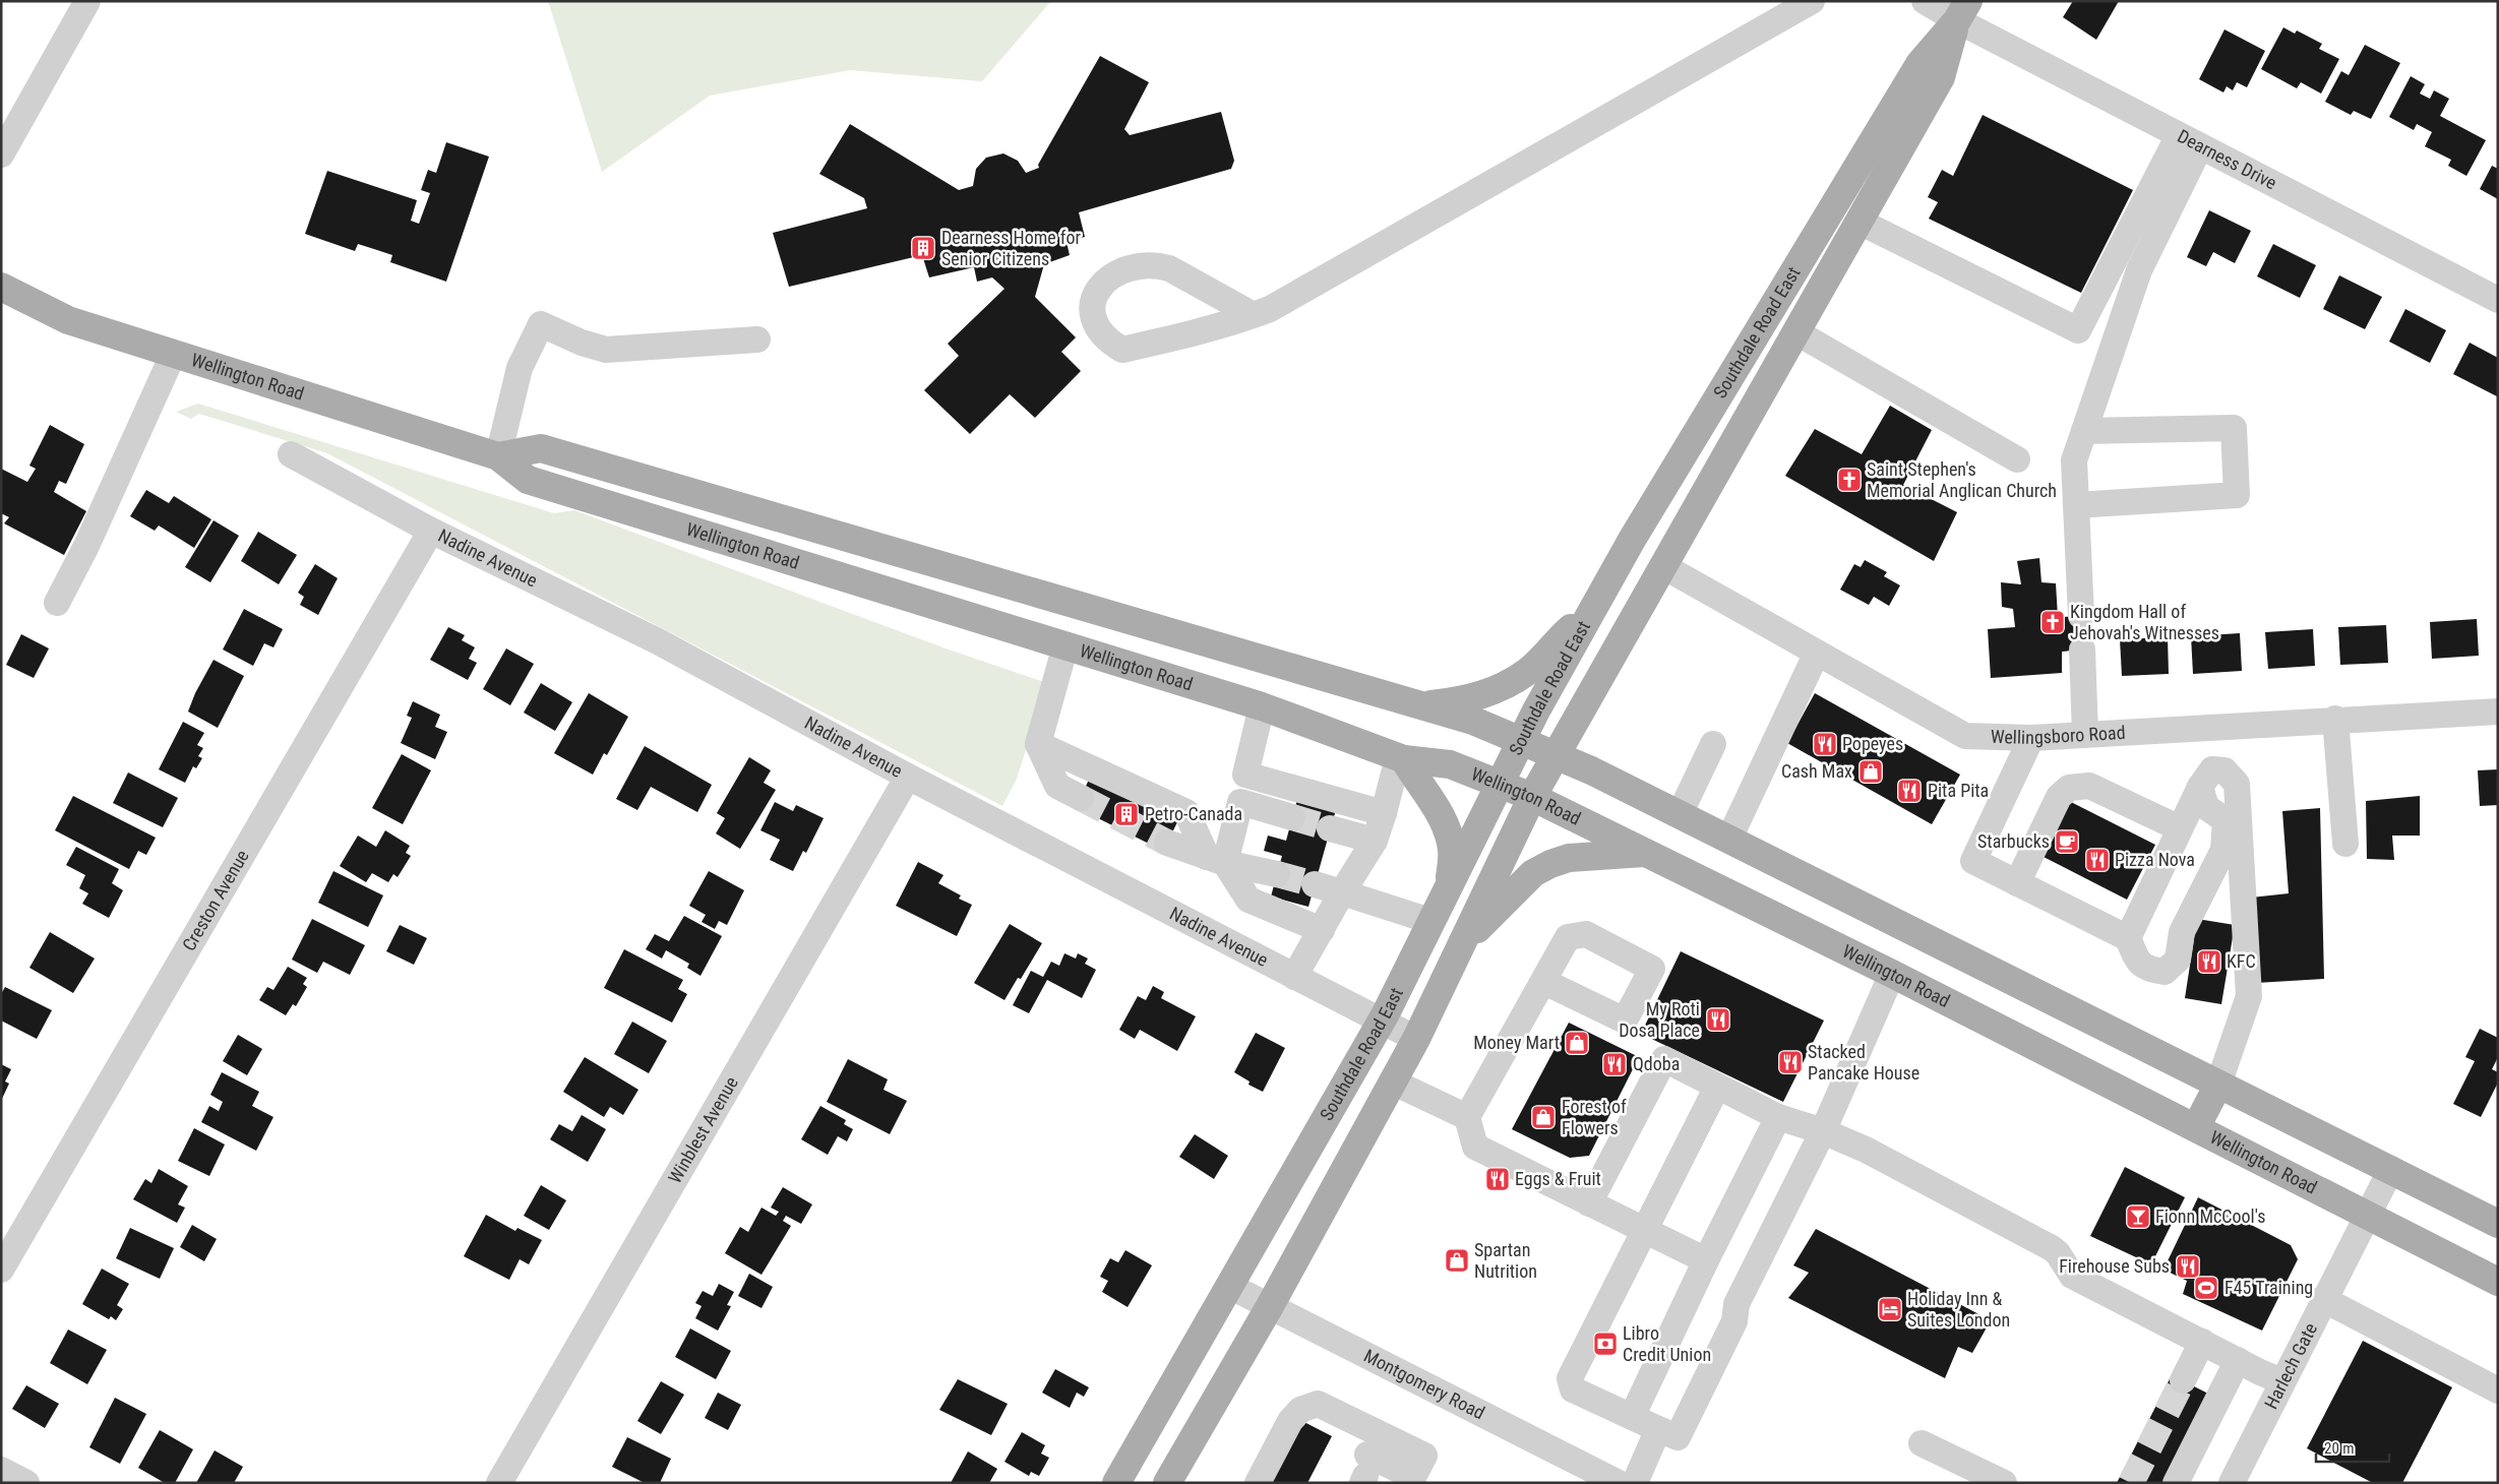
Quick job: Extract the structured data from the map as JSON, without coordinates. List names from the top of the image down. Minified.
{"streets":{"main road":["Southdale Road East","Wellington Road"],"street":["Dearness Drive","Nadine Avenue","Wellingsboro Road","Creston Avenue","Winblest Avenue","Harlech Gate","Montgomery Road"]},"crossings":[["Dearness Drive","Southdale Road East"],["Southdale Road East","Wellington Road"],["Southdale Road East","Nadine Avenue"],["Southdale Road East","Wellingsboro Road"],["Southdale Road East","Montgomery Road"],["Wellington Road","Harlech Gate"],["Nadine Avenue","Creston Avenue"],["Nadine Avenue","Winblest Avenue"]],"places":{"building":["Dearness Home for Senior Citizens","Petro-Canada"],"church":["Saint Stephen's Memorial Anglican Church","Kingdom Hall of Jehovah's Witnesses"],"restaurant":["Popeyes","Pita Pita","Pizza Nova","KFC","My Roti Dosa Place","Stacked Pancake House","Qdoba","Eggs & Fruit","Firehouse Subs"],"shop":["Cash Max","Money Mart","Forest of Flowers","Spartan Nutrition"],"cafe":["Starbucks"],"bar":["Fionn McCool's"],"sports":["F45 Training"],"hotel":["Holiday Inn & Suites London"],"bank":["Libro Credit Union"]},"scale_bar":"20 m"}
